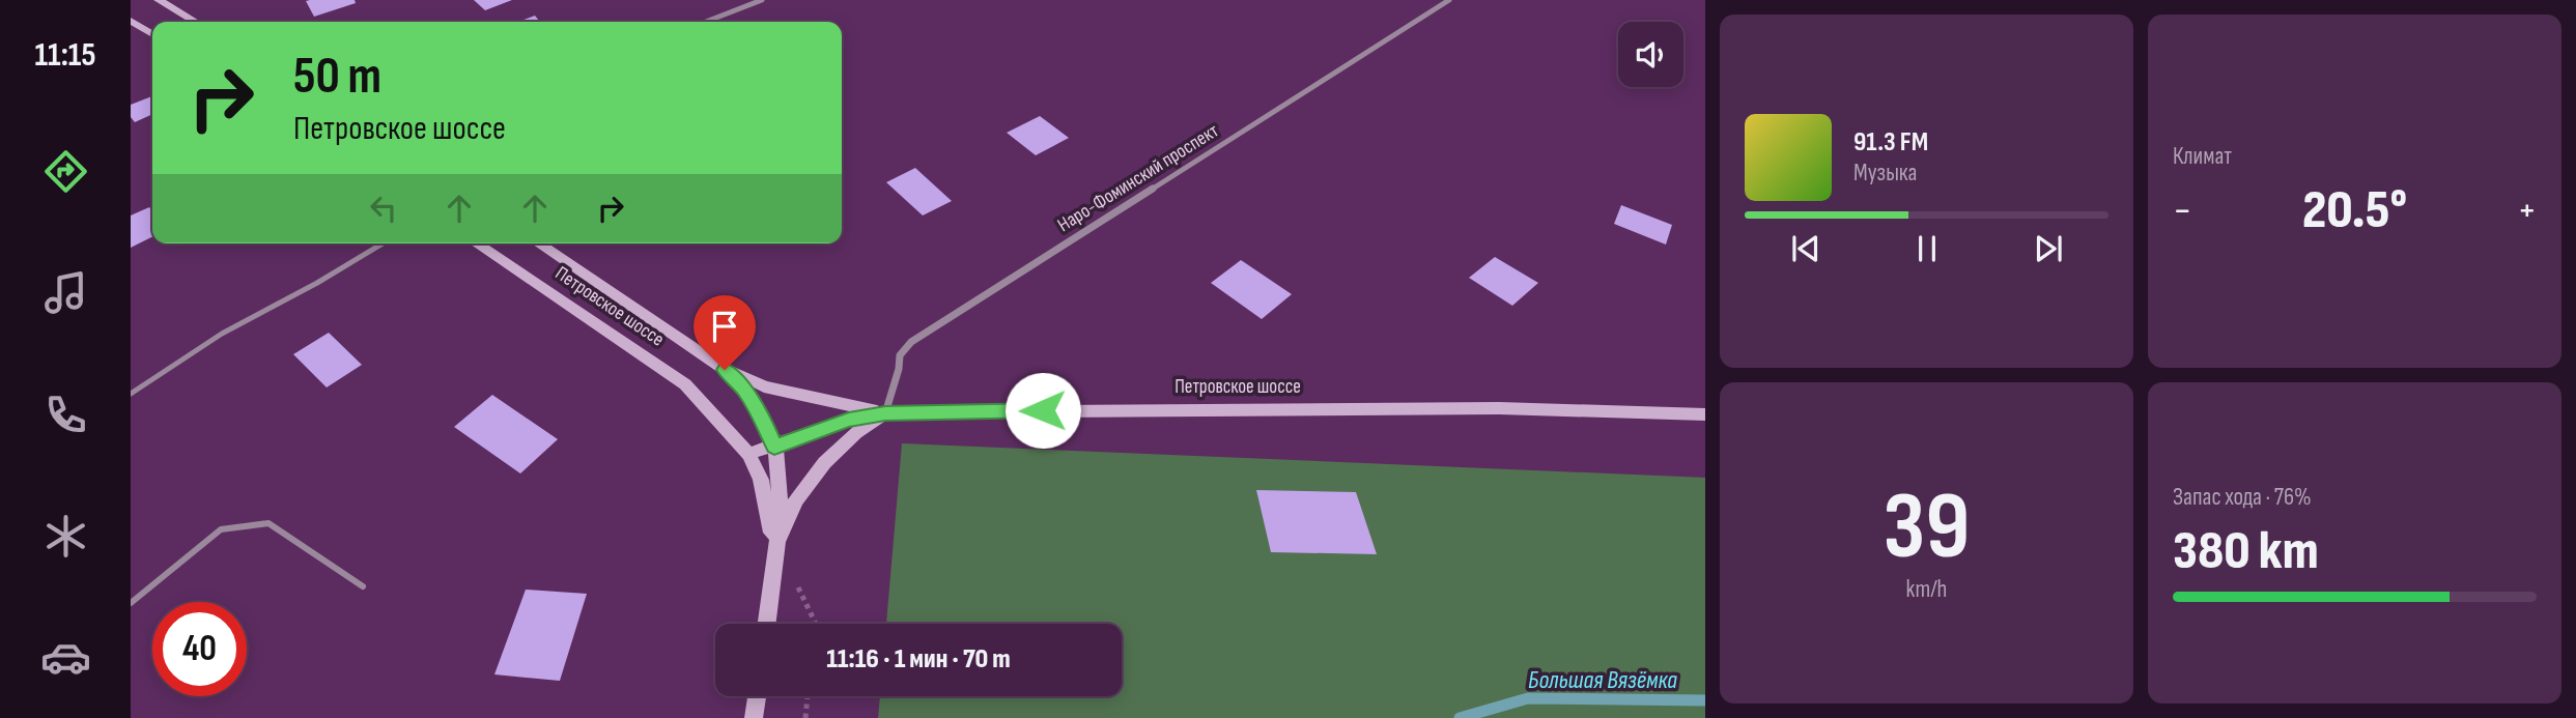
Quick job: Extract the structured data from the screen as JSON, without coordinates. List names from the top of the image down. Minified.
{"streets":{"main road":["Петровское шоссе"],"street":["Наро-Фоминский проспект"]},"crossings":[["Наро-Фоминский проспект","Петровское шоссе"]],"water":["Большая Вязёмка"],"page":{"tabs":"11:15","tile":["Климат",["39","km/h"],["Запас хода · 76%","380 km"]],"turn":["50 m","Петровское шоссе"],"song":["91.3 FM","Музыка"],"heat":["−","20.5°","+"],"limit":"40","trip":"11:16 · 1 мин · 70 m"}}
